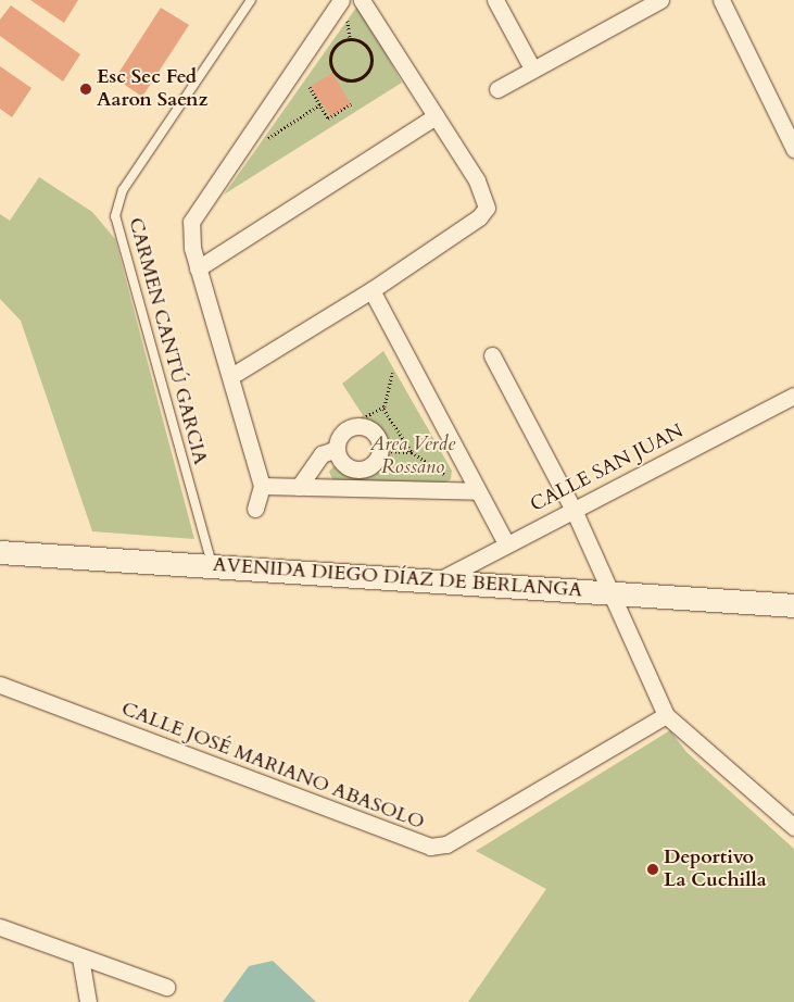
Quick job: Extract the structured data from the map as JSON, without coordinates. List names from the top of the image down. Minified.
{"streets":{"street":["CALLE SAN JUAN","AVENIDA DIEGO DÍAZ DE BERLANGA","CALLE JOSÉ MARIANO ABASOLO"],"lane":["CARMEN CANTÚ GARCIA"]},"crossings":[["CARMEN CANTÚ GARCIA","AVENIDA DIEGO DÍAZ DE BERLANGA"],["CALLE SAN JUAN","AVENIDA DIEGO DÍAZ DE BERLANGA"]],"parks":["Area Verde Rossano"],"places":["Esc Sec Fed Aaron Saenz","Deportivo La Cuchilla"]}
